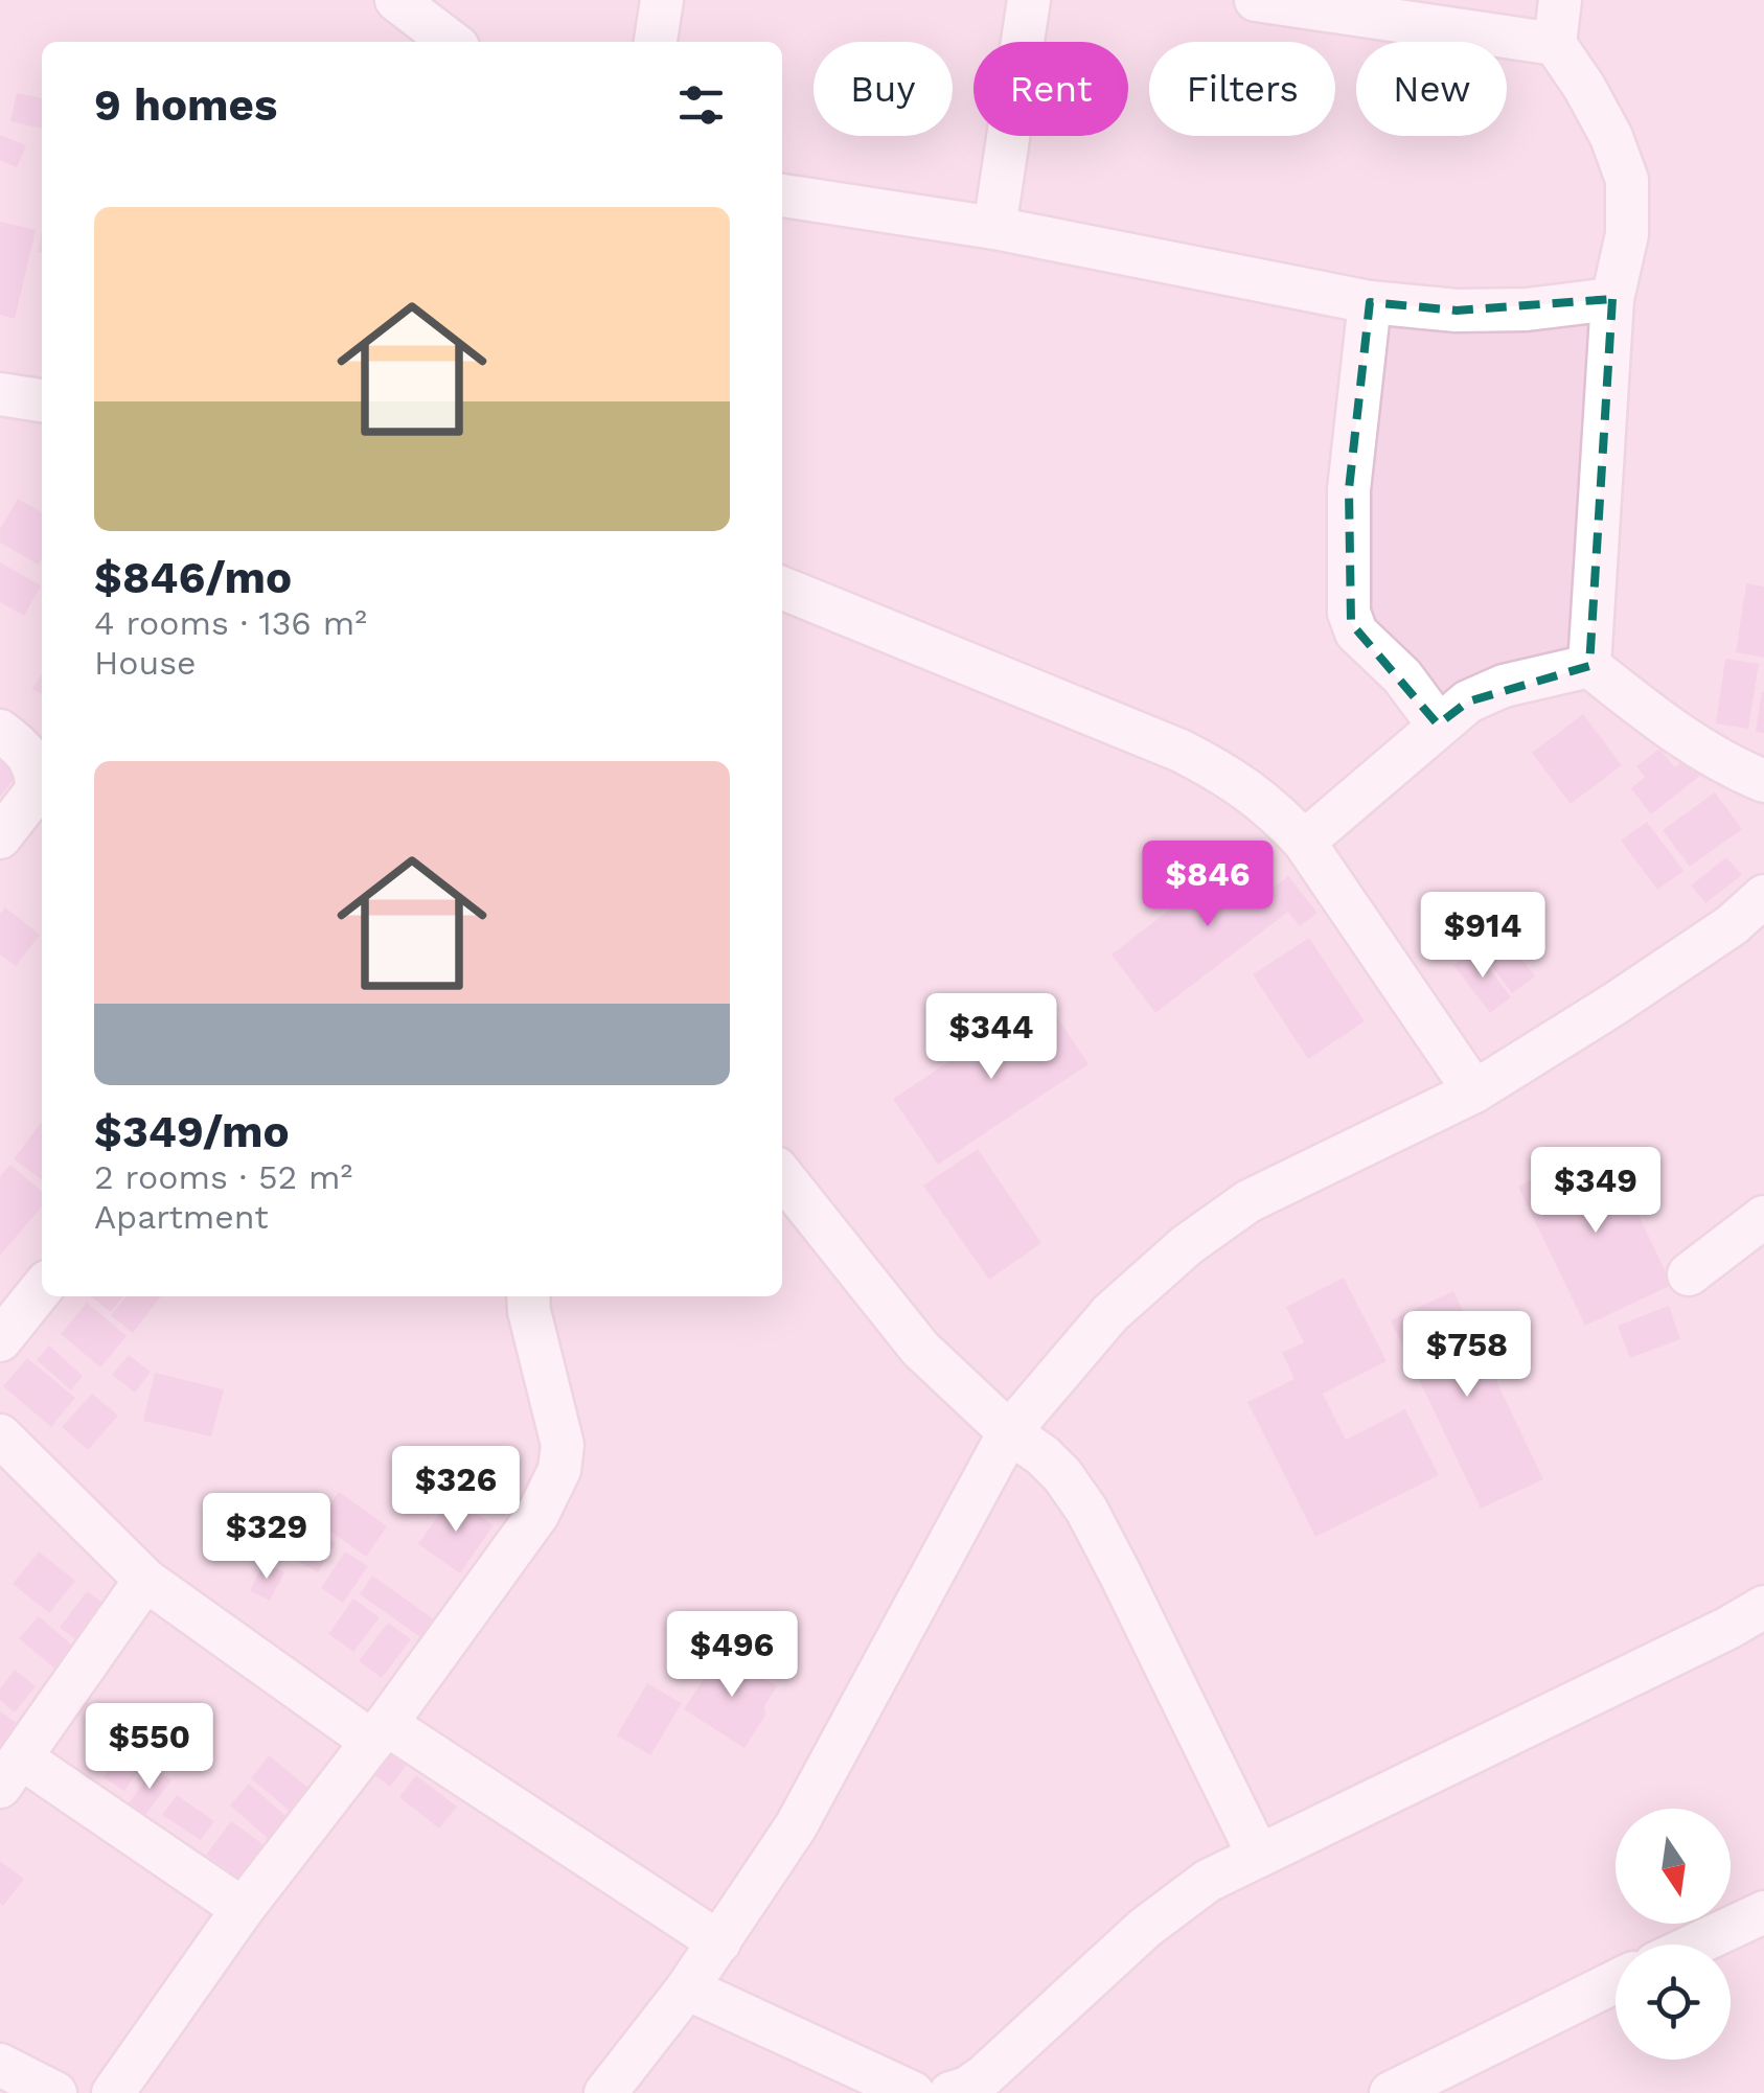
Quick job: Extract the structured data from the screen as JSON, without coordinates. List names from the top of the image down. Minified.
{"north":"bottom","page":{"chip":["Buy","Rent","Filters","New"],"heading":"9 homes","list":[{"name":"$846/mo","note":"4 rooms · 136 m² · House"},{"name":"$349/mo","note":"2 rooms · 52 m² · Apartment"}],"price":["$846","$914","$344","$349","$758","$326","$329","$496","$550"]}}
